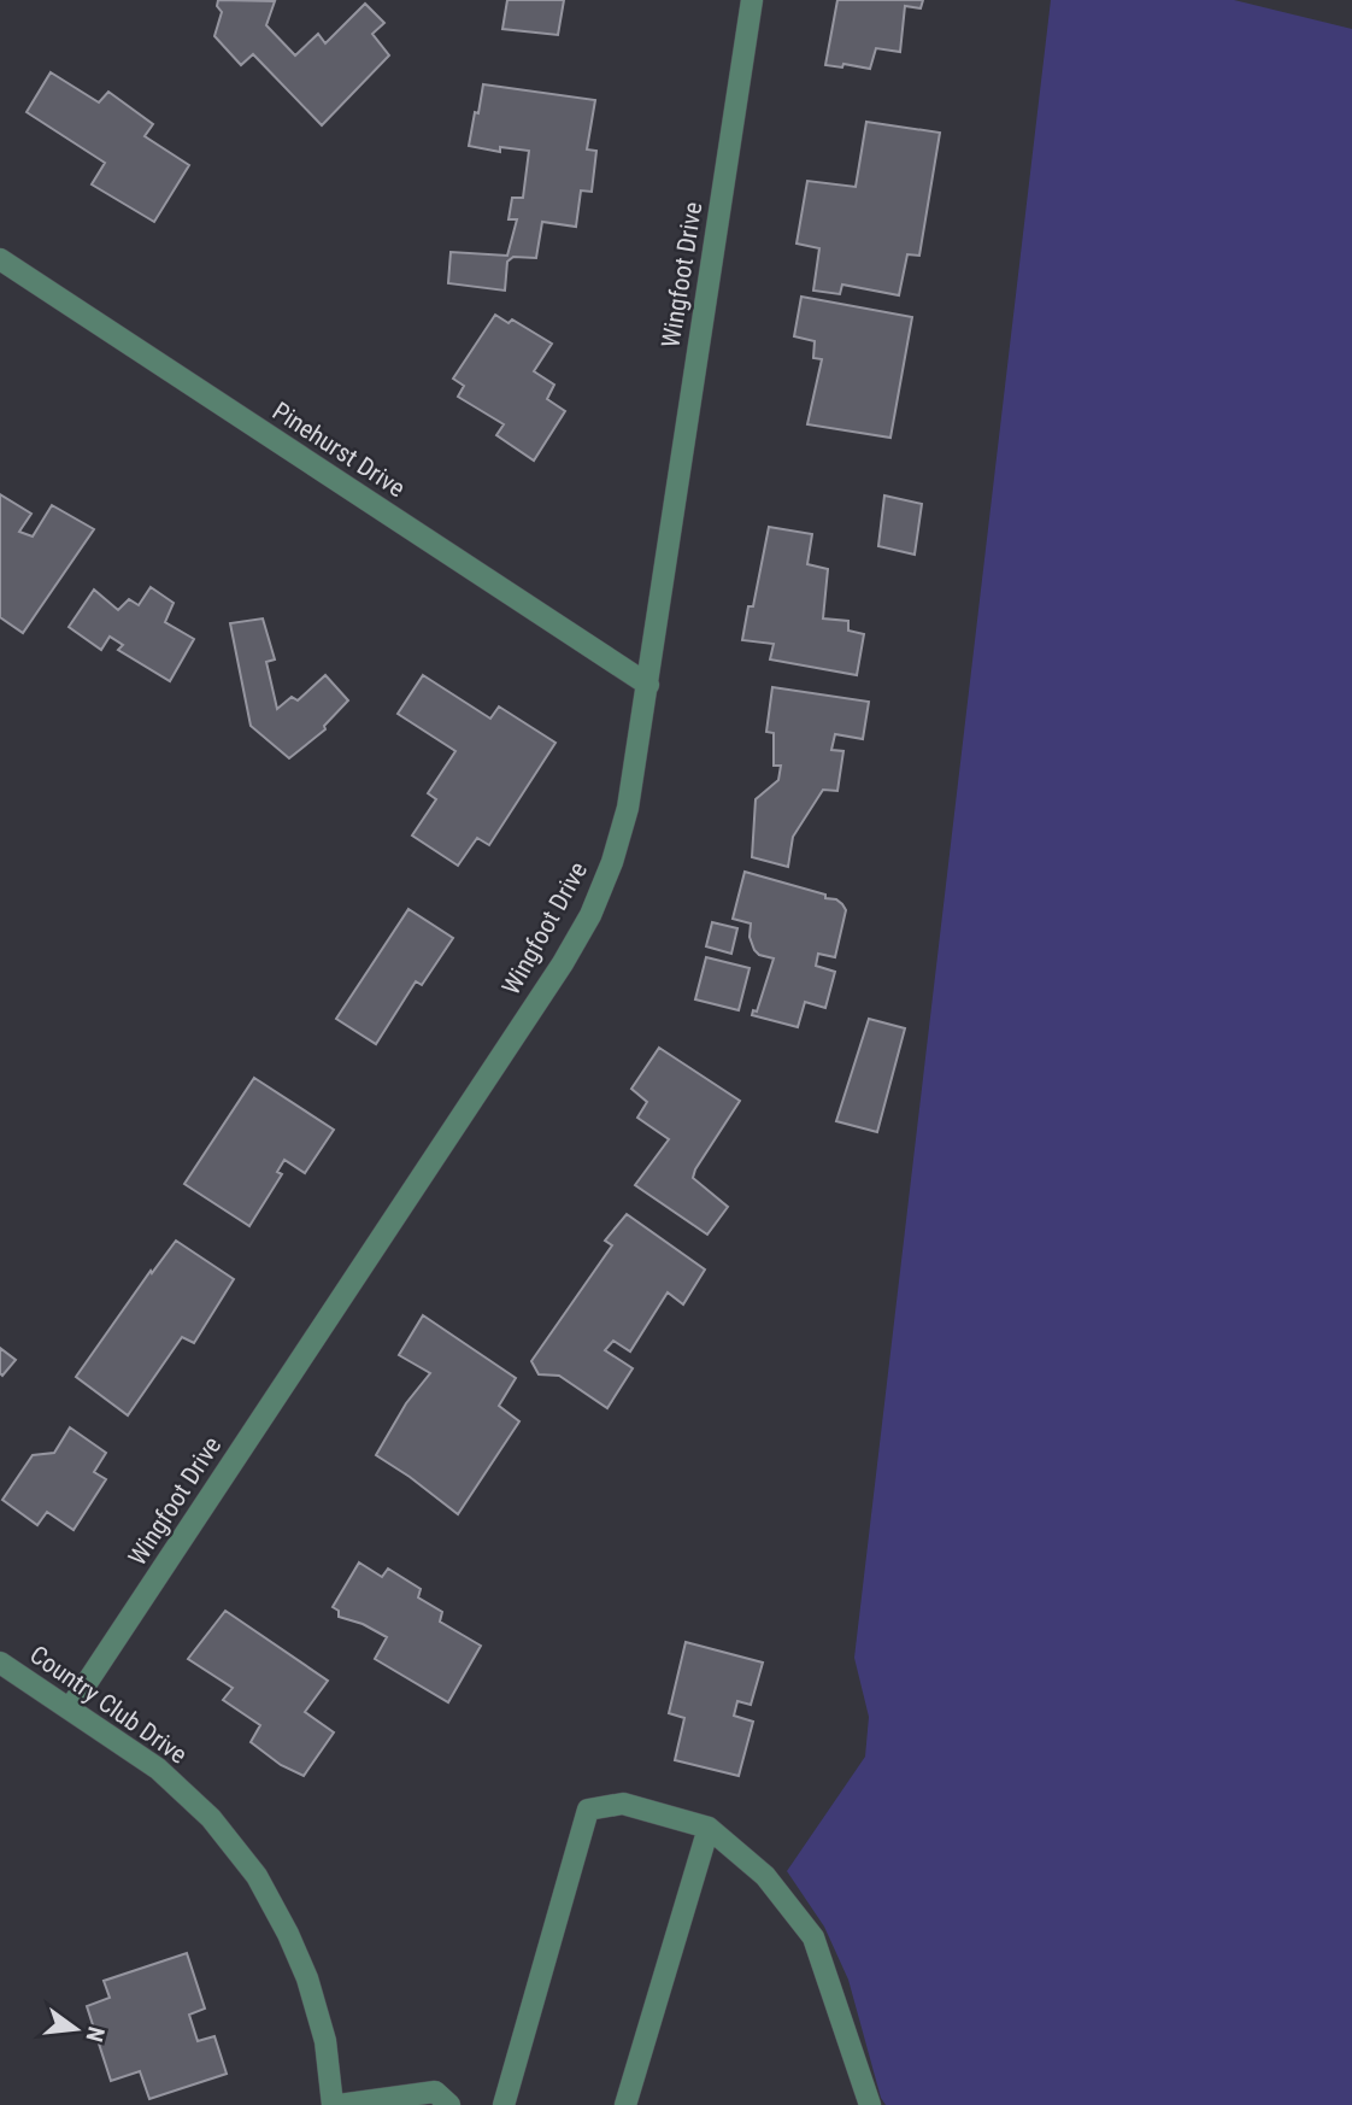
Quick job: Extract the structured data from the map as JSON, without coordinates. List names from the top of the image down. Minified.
{"streets":{"street":["Wingfoot Drive","Pinehurst Drive","Country Club Drive"]},"crossings":[["Wingfoot Drive","Pinehurst Drive"],["Wingfoot Drive","Country Club Drive"]],"north":"right"}
